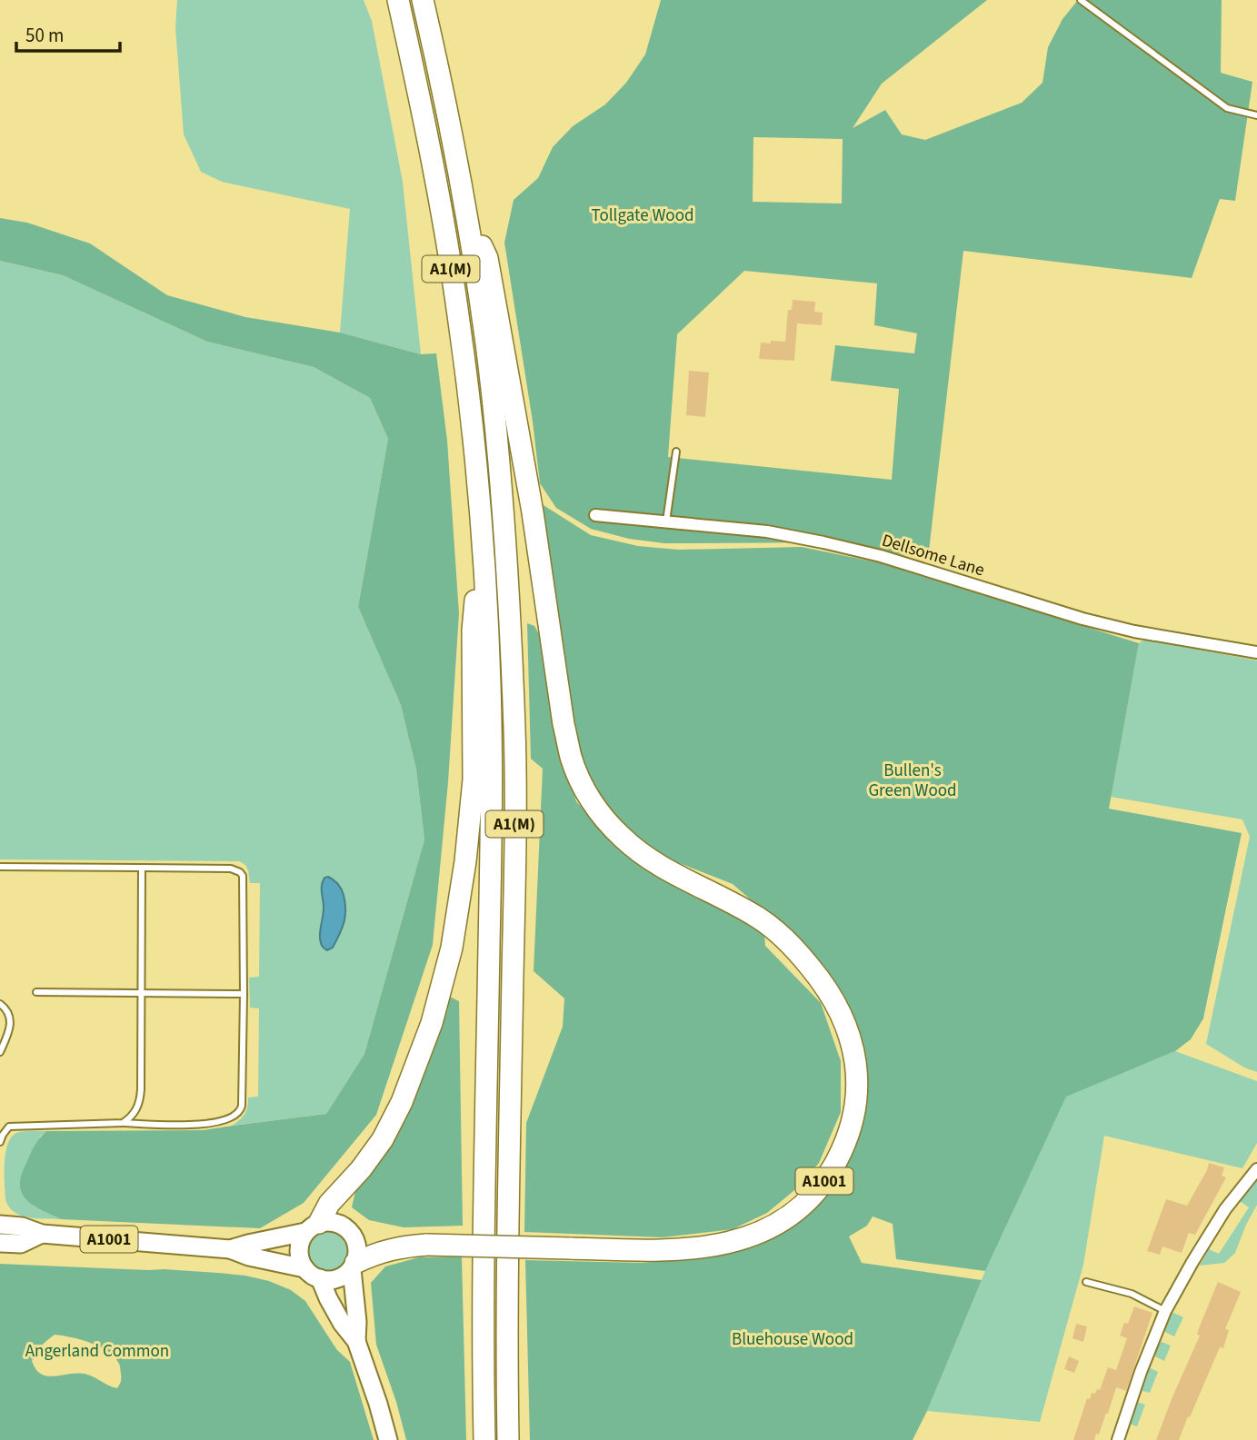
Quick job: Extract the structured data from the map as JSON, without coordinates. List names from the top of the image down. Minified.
{"streets":{"highway":["A1(M)","A1001"],"street":["Dellsome Lane"]},"crossings":[["A1(M)","A1001"]],"parks":["Tollgate Wood","Bullen's Green Wood","Bluehouse Wood","Angerland Common"],"scale_bar":"50 m"}
